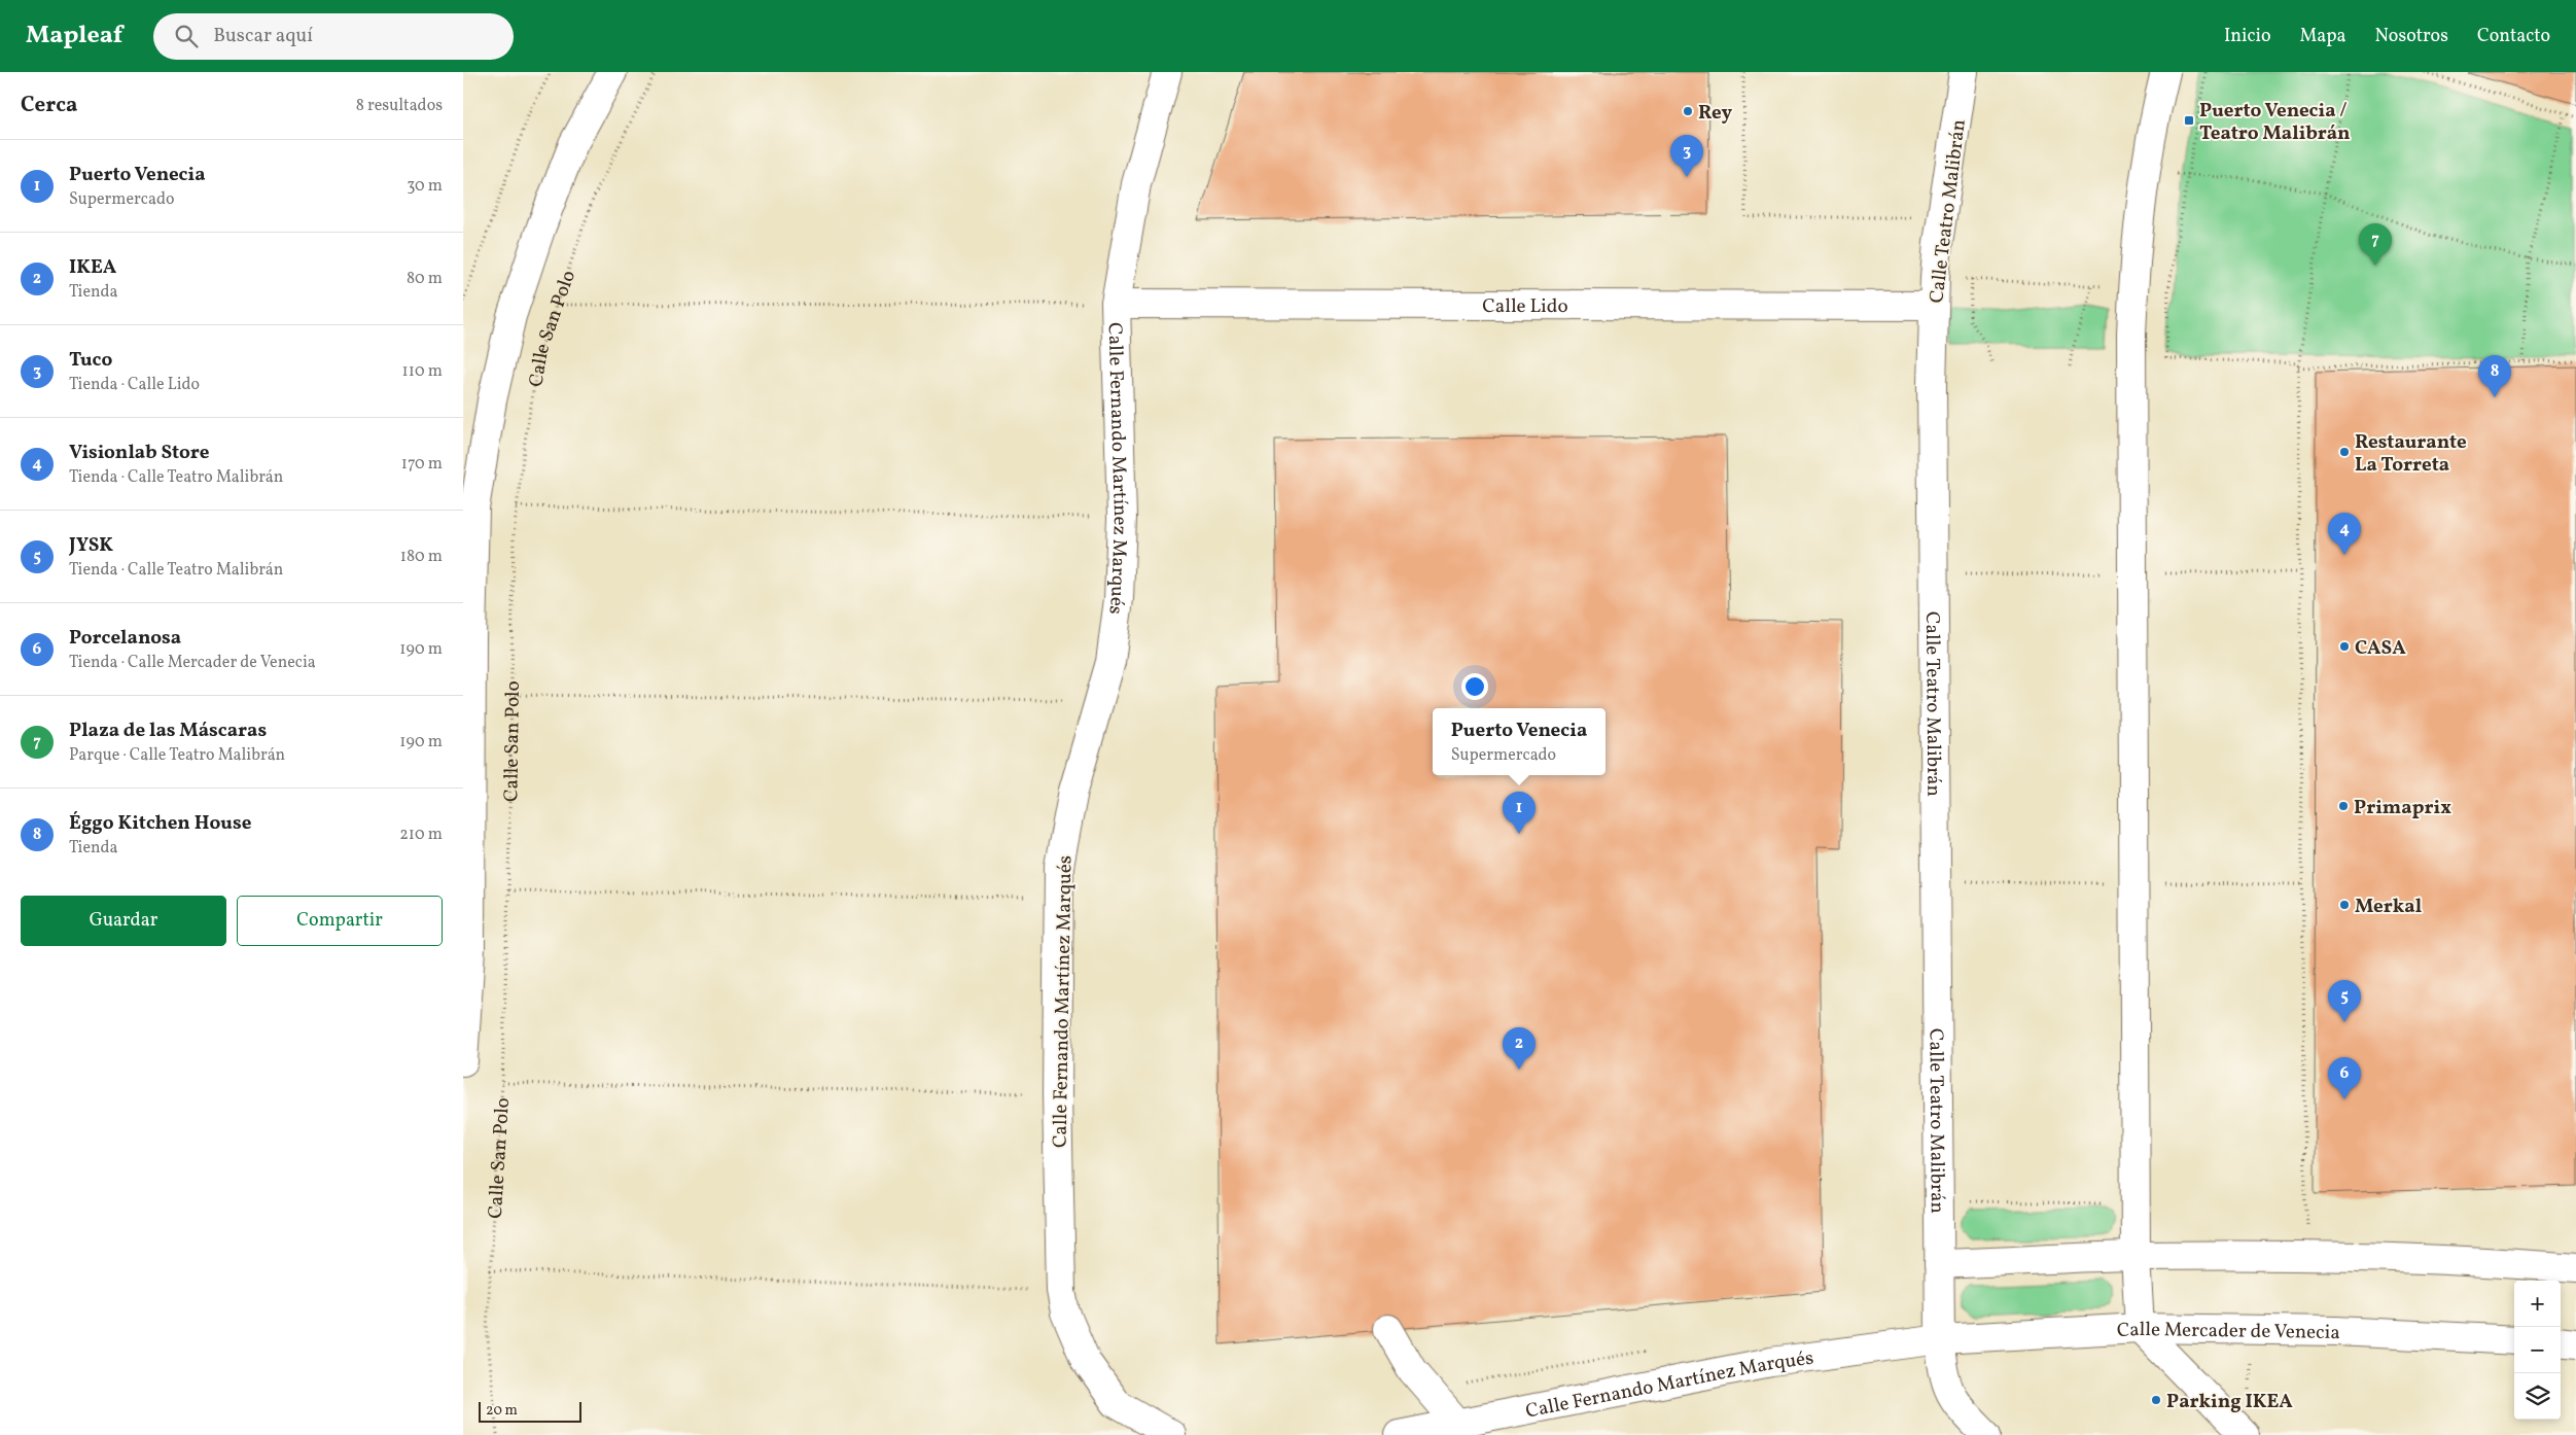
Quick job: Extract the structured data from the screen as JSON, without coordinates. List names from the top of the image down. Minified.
{"streets":{"street":["Calle Teatro Malibrán","Calle Lido","Calle San Polo","Calle Fernando Martínez Marqués","Calle Mercader de Venecia"]},"crossings":[["Calle Teatro Malibrán","Calle Lido"],["Calle Teatro Malibrán","Calle Fernando Martínez Marqués"],["Calle Teatro Malibrán","Calle Mercader de Venecia"],["Calle Lido","Calle Fernando Martínez Marqués"],["Calle Fernando Martínez Marqués","Calle Mercader de Venecia"]],"places":{"other":["Rey","Restaurante La Torreta","CASA","Primaprix","Merkal","Parking IKEA"],"transit":["Puerto Venecia / Teatro Malibrán"]},"scale_bar":"20 m","page":{"header":"Mapleaf","search":"Buscar aquí","nav":["Inicio","Mapa","Nosotros","Contacto"],"heading":["Cerca","8 resultados"],"pins":["3","7","8","4","1","5","2","6"],"list":[{"mark":"1","name":"Puerto Venecia","note":"Supermercado","value":"30 m"},{"mark":"2","name":"IKEA","note":"Tienda","value":"80 m"},{"mark":"3","name":"Tuco","note":"Tienda · Calle Lido","value":"110 m"},{"mark":"4","name":"Visionlab Store","note":"Tienda · Calle Teatro Malibrán","value":"170 m"},{"mark":"5","name":"JYSK","note":"Tienda · Calle Teatro Malibrán","value":"180 m"},{"mark":"6","name":"Porcelanosa","note":"Tienda · Calle Mercader de Venecia","value":"190 m"},{"mark":"7","name":"Plaza de las Máscaras","note":"Parque · Calle Teatro Malibrán","value":"190 m"},{"mark":"8","name":"Éggo Kitchen House","note":"Tienda","value":"210 m"}],"popup":["Puerto Venecia","Supermercado"],"buttons":["Guardar","Compartir"],"map_buttons":["+","−"],"scale":"20 m"}}
